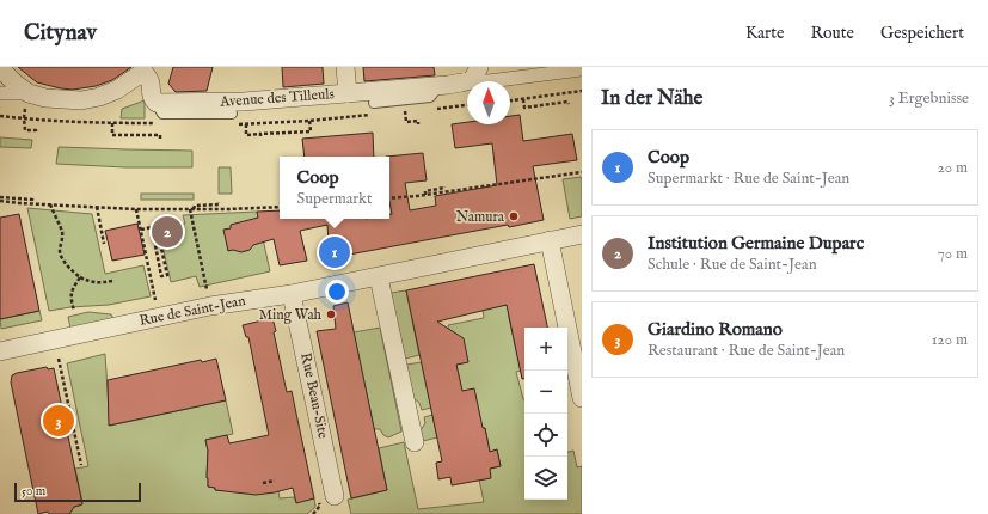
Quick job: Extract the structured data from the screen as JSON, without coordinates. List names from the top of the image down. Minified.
{"streets":{"street":["Avenue des Tilleuls","Rue de Saint-Jean","Rue Beau-Site"]},"crossings":[["Rue de Saint-Jean","Rue Beau-Site"]],"places":["Namura","Ming Wah"],"scale_bar":"50 m","north":"top","page":{"header":"Citynav","nav":["Karte","Route","Gespeichert"],"heading":["In der Nähe","3 Ergebnisse"],"list":[{"mark":"1","name":"Coop","note":"Supermarkt · Rue de Saint-Jean","value":"20 m"},{"mark":"2","name":"Institution Germaine Duparc","note":"Schule · Rue de Saint-Jean","value":"70 m"},{"mark":"3","name":"Giardino Romano","note":"Restaurant · Rue de Saint-Jean","value":"120 m"}],"popup":["Coop","Supermarkt"],"pins":["2","1","3"],"map_buttons":["+","−"],"scale":"50 m"}}
